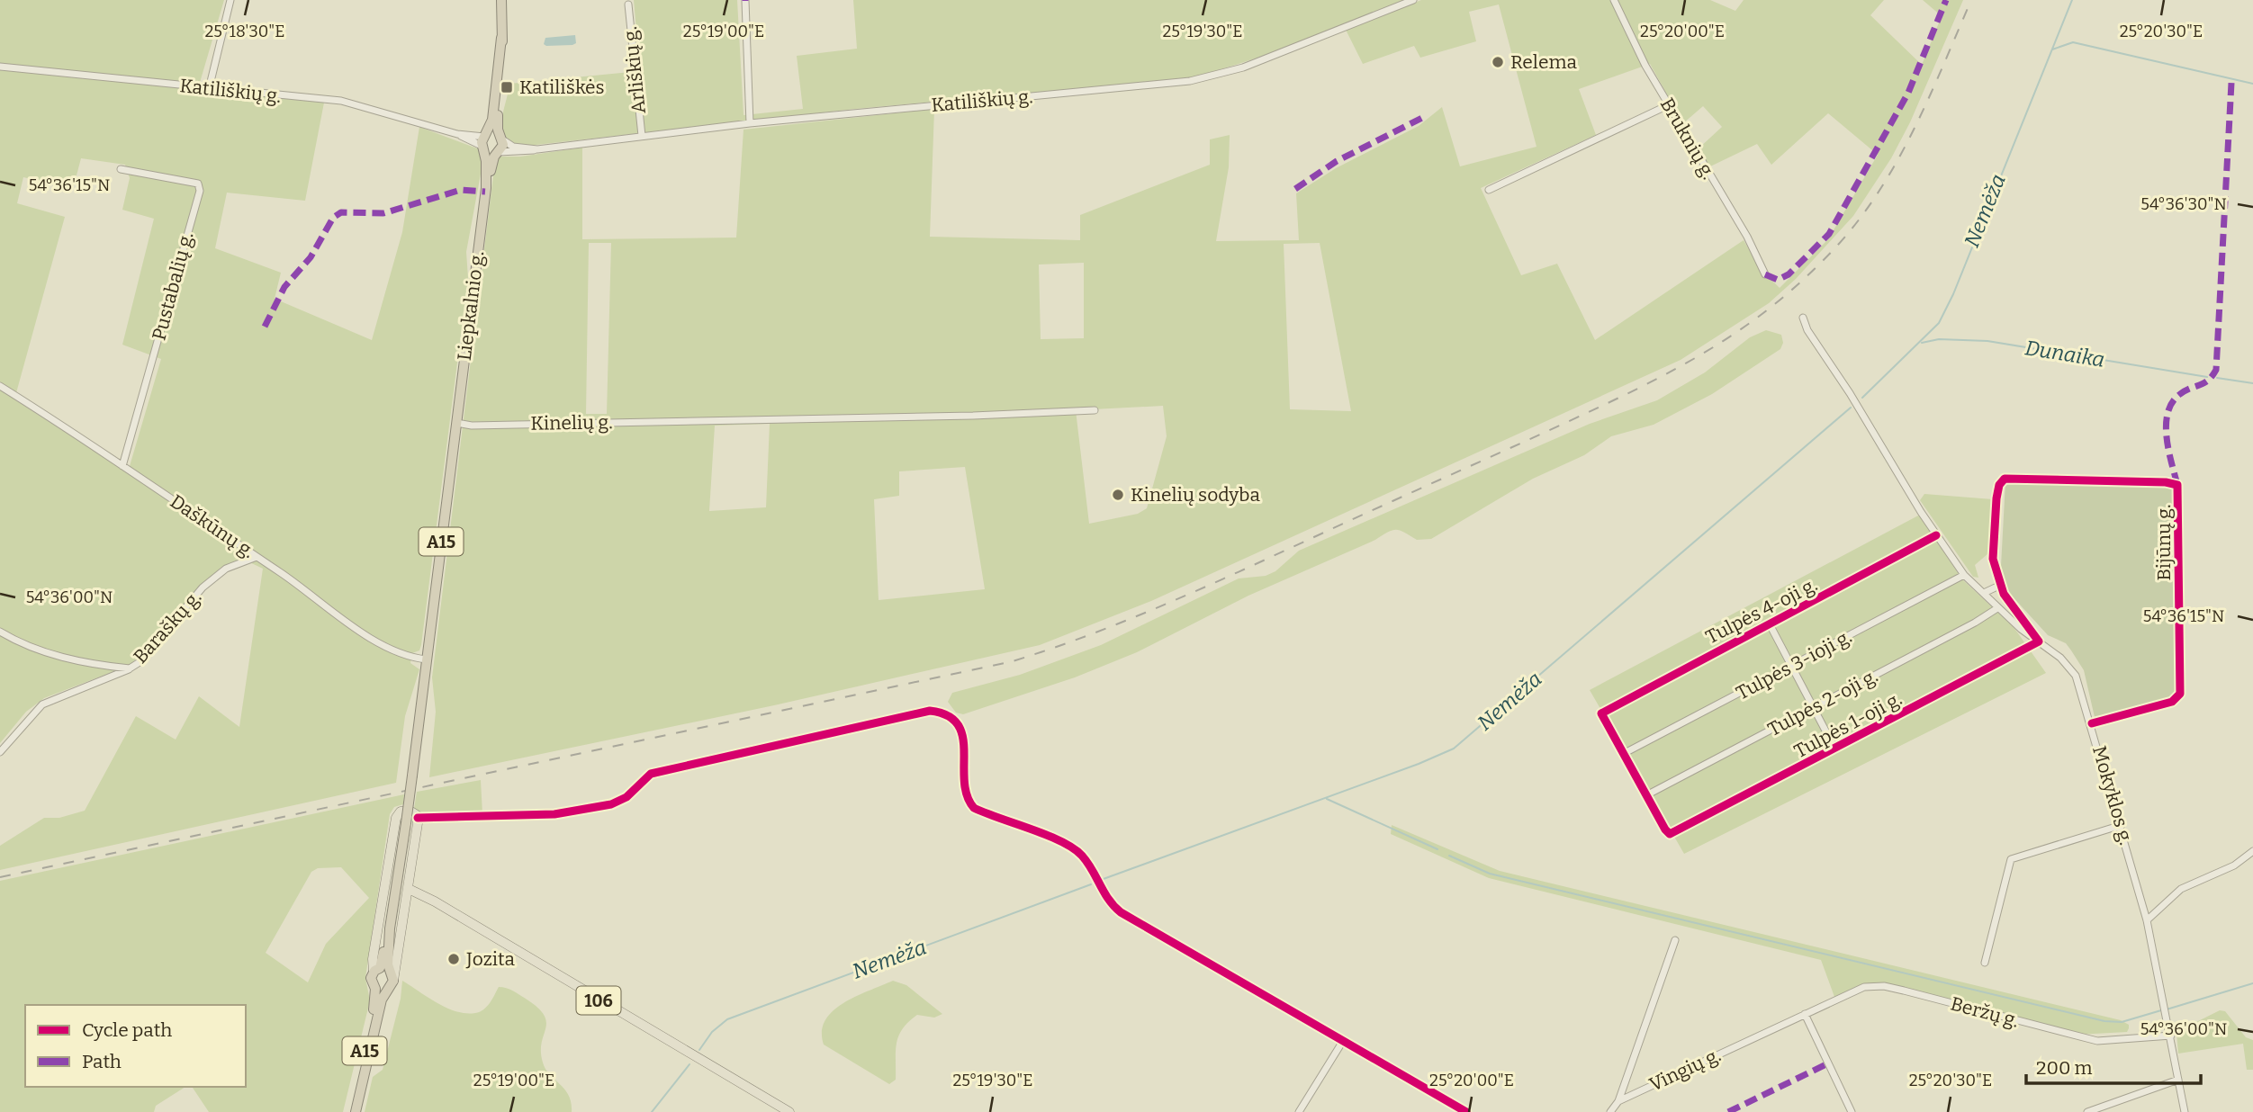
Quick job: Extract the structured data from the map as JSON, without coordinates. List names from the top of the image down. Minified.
{"streets":{"highway":["Liepkalnio g.","A15"],"main road":["106"],"street":["Arliškių g.","Katiliškių g.","Bruknių g.","Pustabalių g.","Kinelių g.","Daškūnų g.","Bijūnų g.","Tulpės 4-oji g.","Baraškų g.","Tulpės 3-ioji g.","Tulpės 2-oji g.","Tulpės 1-oji g.","Mokyklos g.","Beržų g.","Vingių g."]},"crossings":[["Arliškių g.","Katiliškių g."],["Katiliškių g.","Liepkalnio g."],["Pustabalių g.","Daškūnų g."],["Liepkalnio g.","Kinelių g."],["Liepkalnio g.","A15"],["Kinelių g.","A15"],["Daškūnų g.","A15"],["Daškūnų g.","Baraškų g."],["Bijūnų g.","Mokyklos g."],["Tulpės 4-oji g.","Tulpės 3-ioji g."],["Tulpės 4-oji g.","Mokyklos g."],["Tulpės 3-ioji g.","Mokyklos g."],["Tulpės 2-oji g.","Tulpės 1-oji g."],["Tulpės 2-oji g.","Mokyklos g."],["Tulpės 1-oji g.","Mokyklos g."],["Mokyklos g.","Beržų g."],["Beržų g.","Vingių g."]],"water":["Nemėža","Dunaika"],"places":{"other":["Relema","Kinelių sodyba","Jozita"],"transit":["Katiliškės"]},"legend":["Cycle path","Path"],"scale_bar":"200 m","coordinates":["25°18'30\"E","25°19'00\"E","25°19'30\"E","25°20'00\"E","25°20'30\"E","54°36'15\"N","54°36'30\"N","54°36'00\"N"]}
